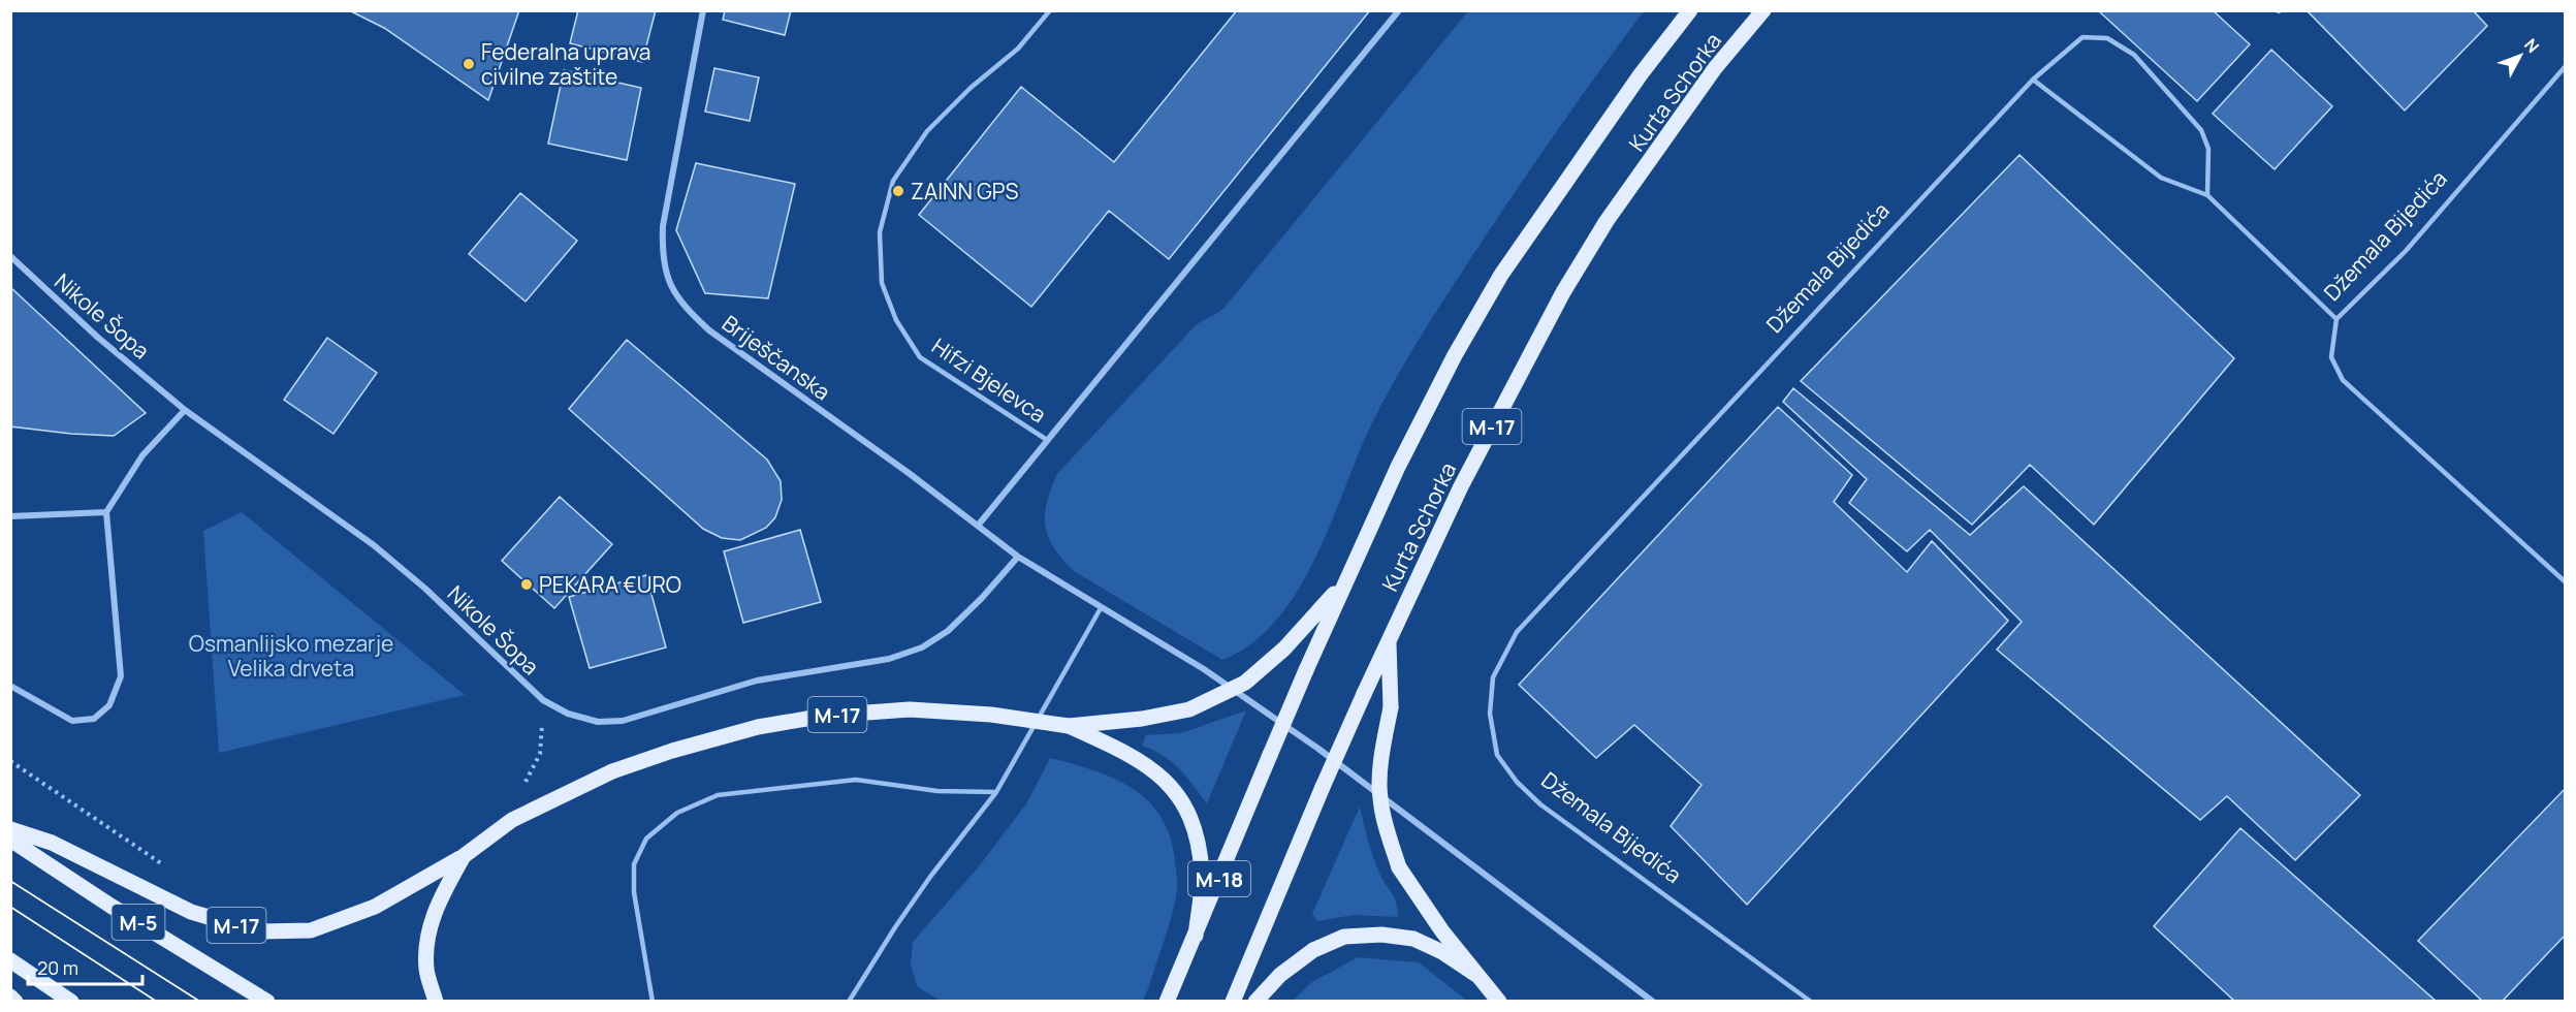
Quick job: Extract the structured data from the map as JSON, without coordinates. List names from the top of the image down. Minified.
{"streets":{"main road":["Kurta Schorka","M-17","M-18","M-5"],"street":["Nikole Šopa","Briješčanska","Hifzi Bjelevca"],"lane":["Džemala Bijedića"]},"crossings":[["Kurta Schorka","M-17"],["Nikole Šopa","Briješčanska"],["Briješčanska","Hifzi Bjelevca"]],"parks":["Osmanlijsko mezarje Velika drveta"],"places":["Federalna uprava civilne zaštite","ZAINN GPS","PEKARA €URO"],"scale_bar":"20 m","north":"top right"}
